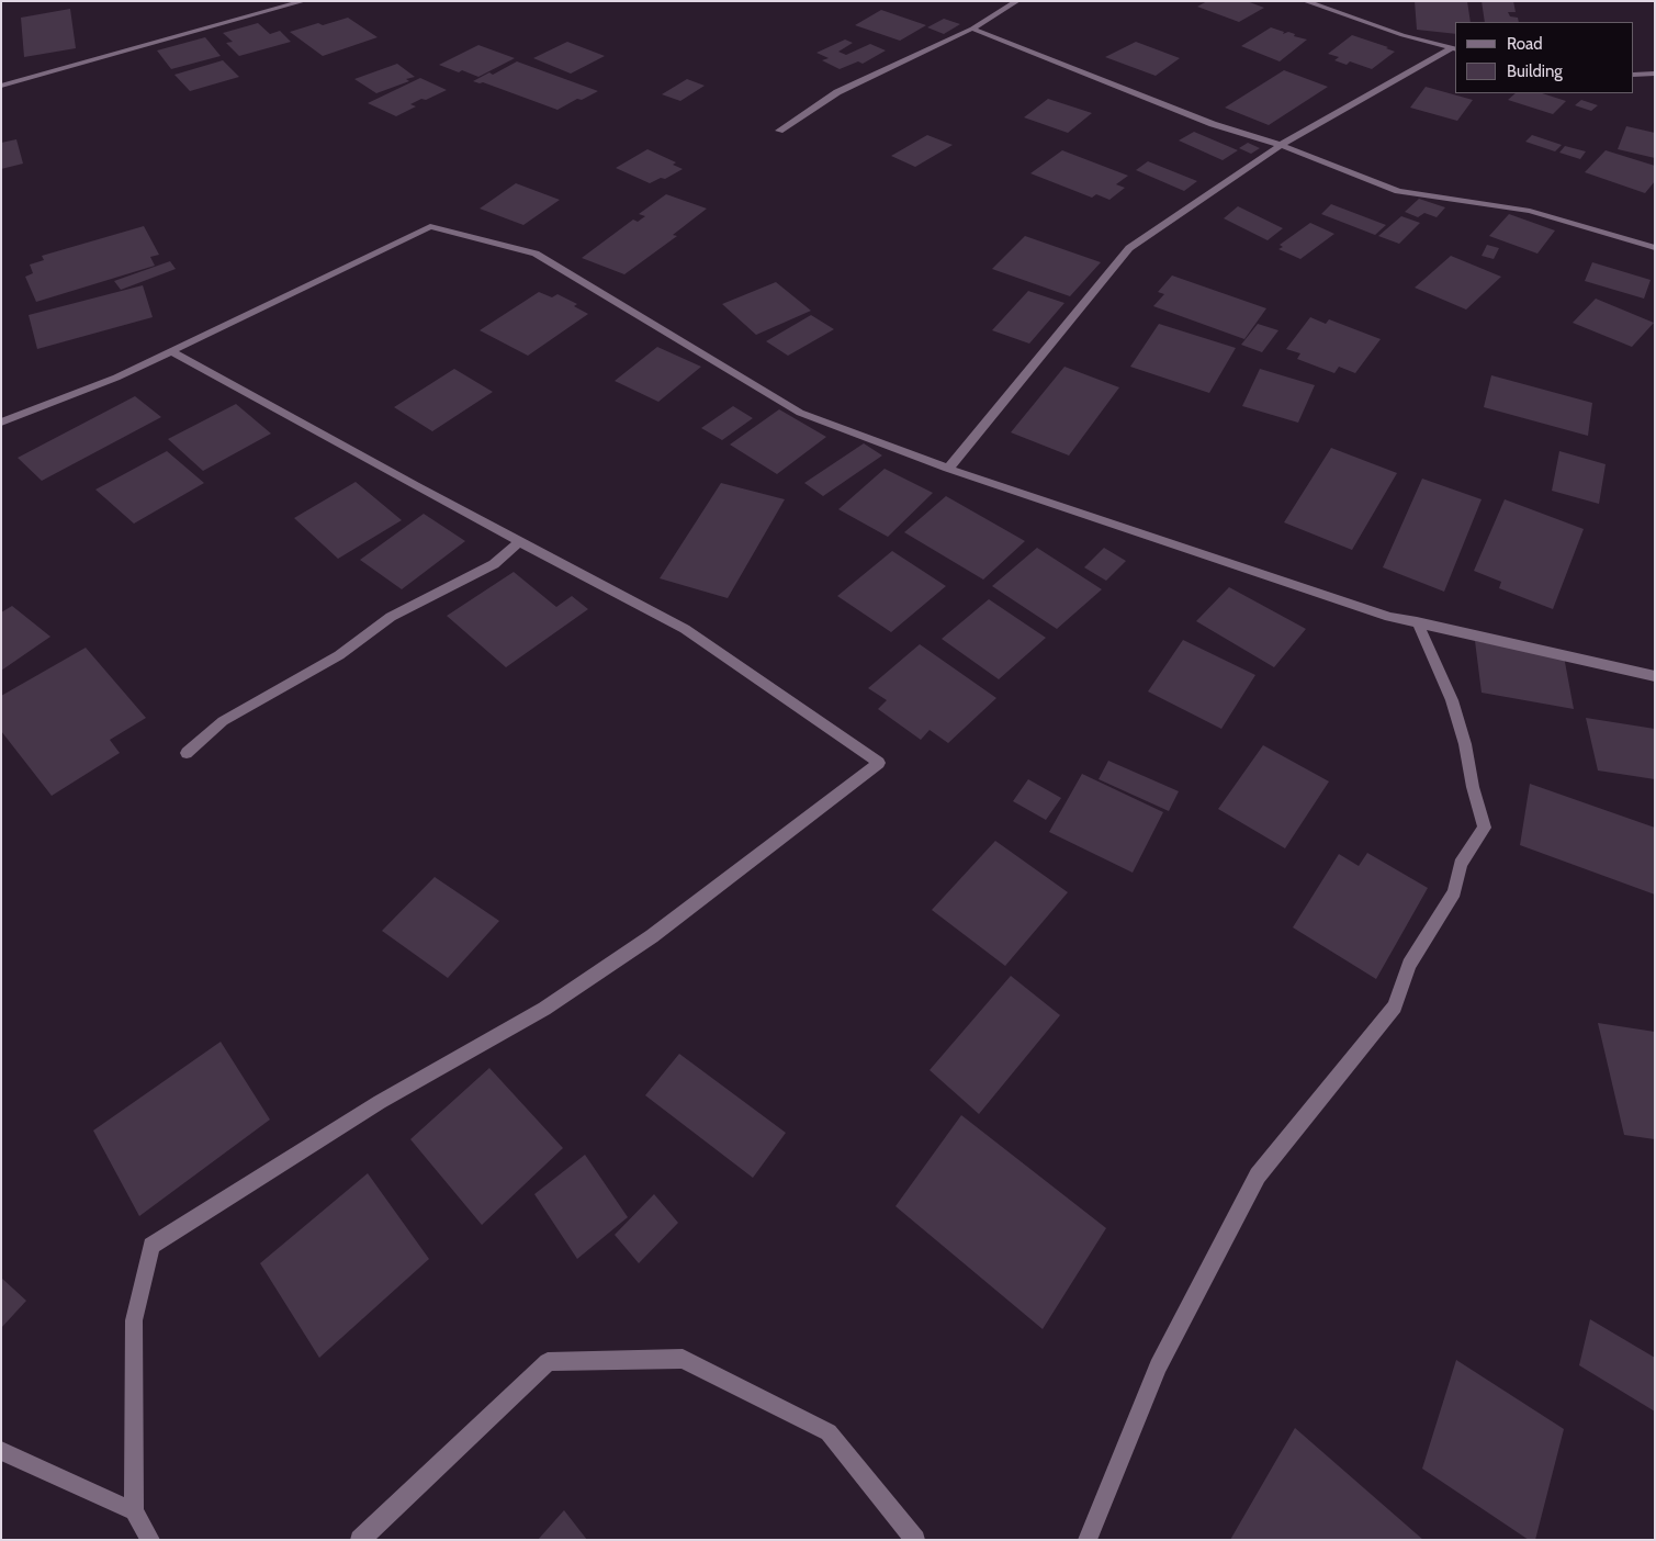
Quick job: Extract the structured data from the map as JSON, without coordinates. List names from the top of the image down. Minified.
{"legend":["Road","Building"]}
